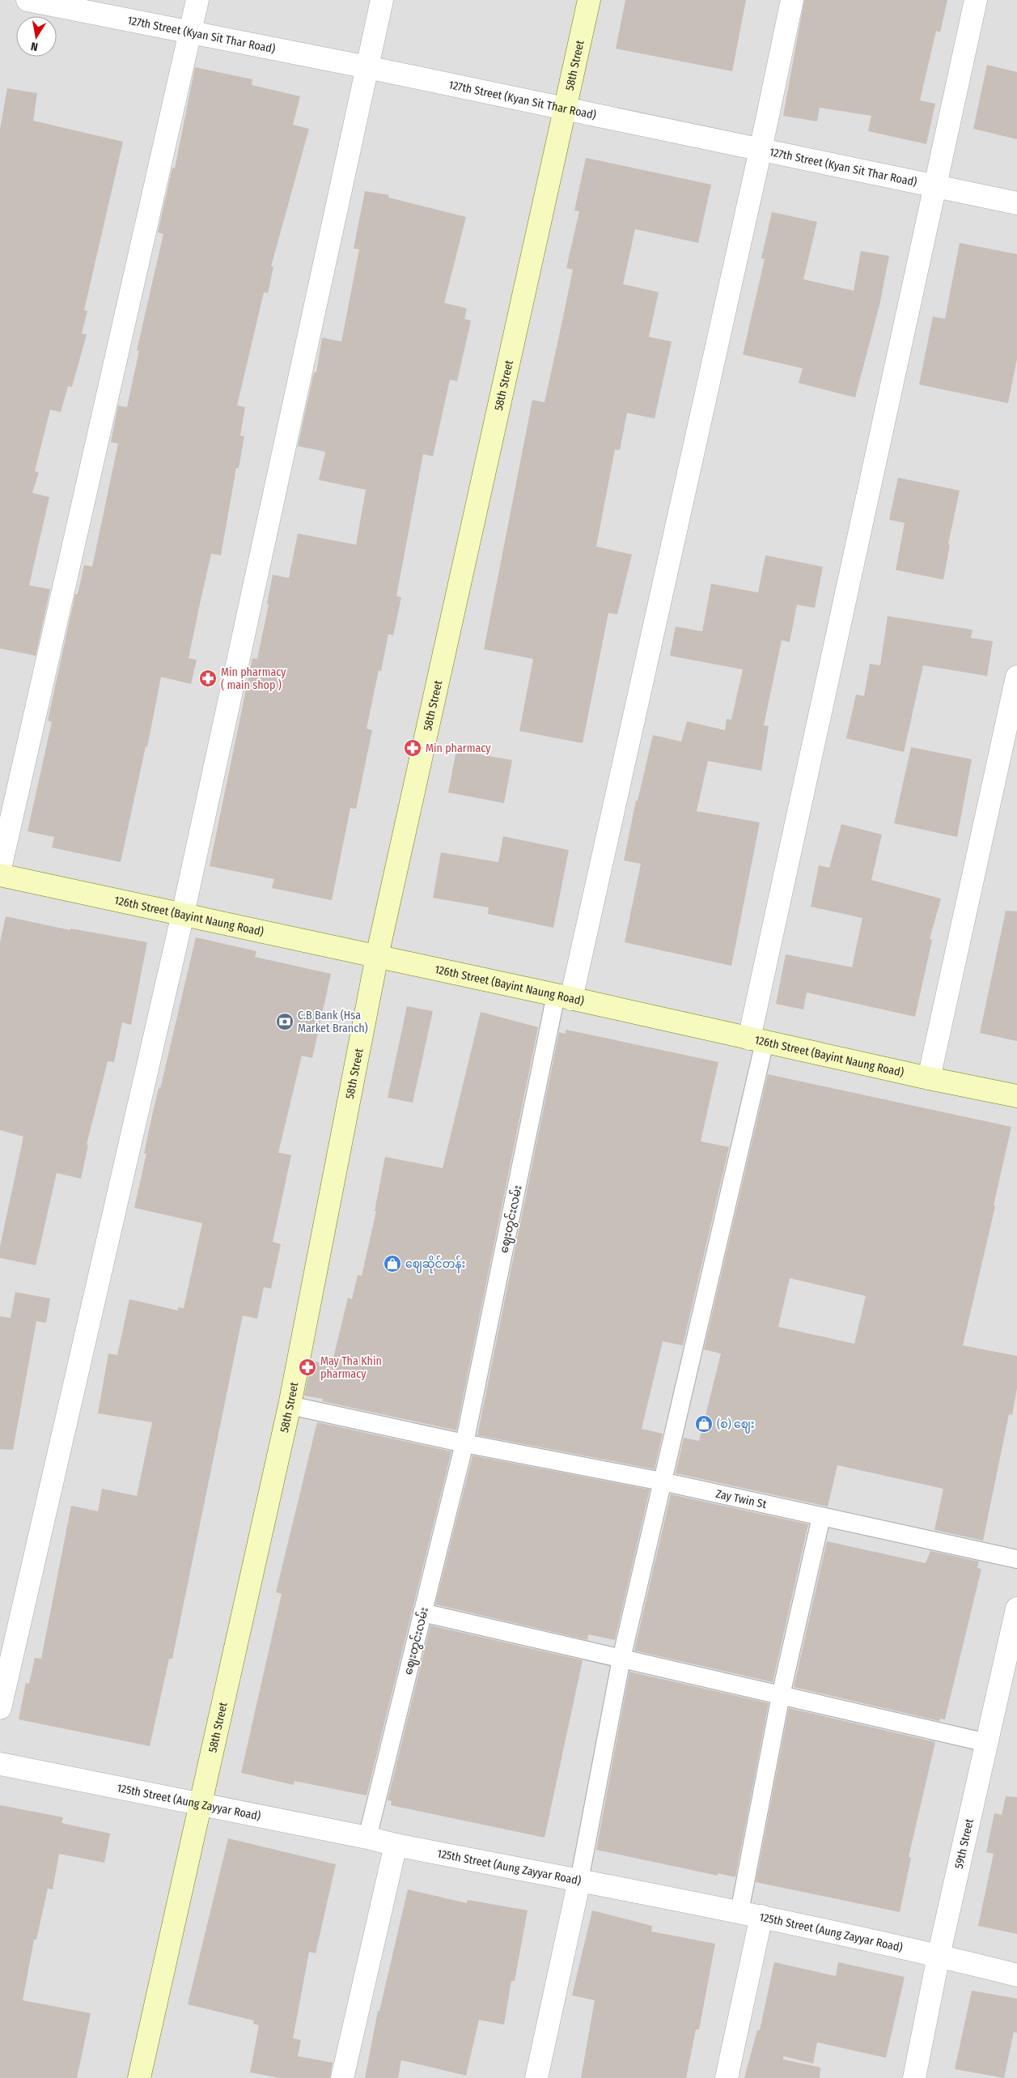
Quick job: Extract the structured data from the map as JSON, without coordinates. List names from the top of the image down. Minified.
{"streets":{"main road":["58th Street","126th Street (Bayint Naung Road)"],"street":["127th Street (Kyan Sit Thar Road)","125th Street (Aung Zayyar Road)","59th Street"],"lane":["ဈေးတွင်းလမ်း","Zay Twin St"]},"crossings":[["127th Street (Kyan Sit Thar Road)","58th Street"],["58th Street","126th Street (Bayint Naung Road)"],["58th Street","125th Street (Aung Zayyar Road)"],["126th Street (Bayint Naung Road)","ဈေးတွင်းလမ်း"],["ဈေးတွင်းလမ်း","Zay Twin St"],["ဈေးတွင်းလမ်း","125th Street (Aung Zayyar Road)"],["125th Street (Aung Zayyar Road)","59th Street"]],"places":{"pharmacy":["Min pharmacy ( main shop )","Min pharmacy","May Tha Khin pharmacy"],"bank":["C.B Bank (Hsa Market Branch)"],"shop":["ဈေဆိုင်တန်း","(စ) ဈေး"]},"north":"bottom"}
